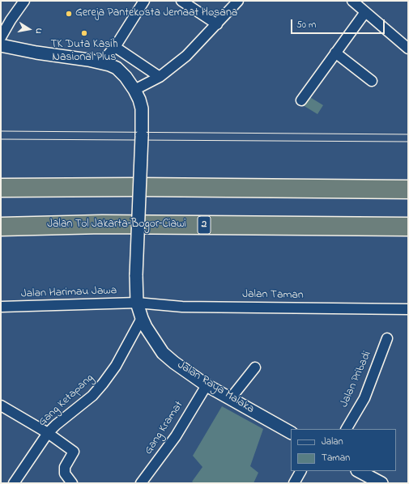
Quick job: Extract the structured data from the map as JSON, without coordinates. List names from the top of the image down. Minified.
{"streets":{"highway":["Jalan Tol Jakarta–Bogor–Ciawi","2"],"street":["Jalan Harimau Jawa","Jalan Taman","Jalan Pribadi","Jalan Raya Malaka","Gang Ketapang","Gang Kramat"]},"crossings":[["Jalan Harimau Jawa","Jalan Taman"],["Jalan Harimau Jawa","Jalan Raya Malaka"],["Jalan Taman","Jalan Raya Malaka"],["Jalan Raya Malaka","Gang Ketapang"],["Jalan Raya Malaka","Gang Kramat"]],"places":["Gereja Pantekosta Jemaat Hosana","TK Duta Kasih Nasional Plus"],"legend":["Jalan","Taman"],"scale_bar":"50 m","north":"right"}
